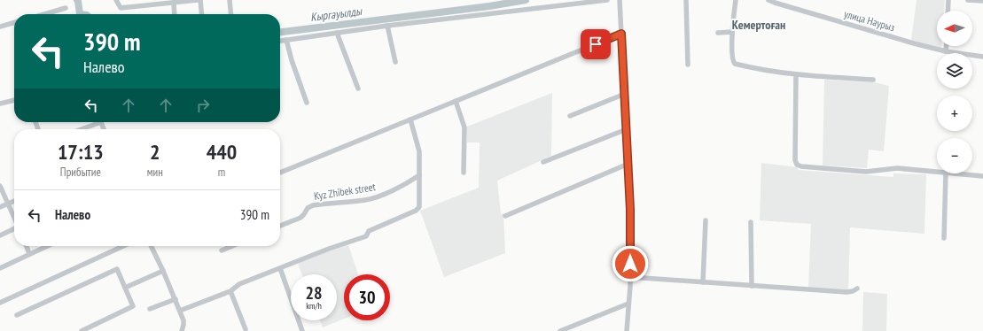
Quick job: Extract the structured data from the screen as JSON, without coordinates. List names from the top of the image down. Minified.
{"streets":{"street":["улица Наурыз","Kyz Zhibek street"]},"districts":["Кемертоған"],"water":["Кыргауылды"],"north":"left","page":{"map_buttons":["+","−"],"turn":["390 m","Налево"],"eta":["17:13","Прибытие","2","мин","440","m"],"list":[{"name":"Налево","value":"390 m"}],"speed":"28 km/h","limit":"30"}}
